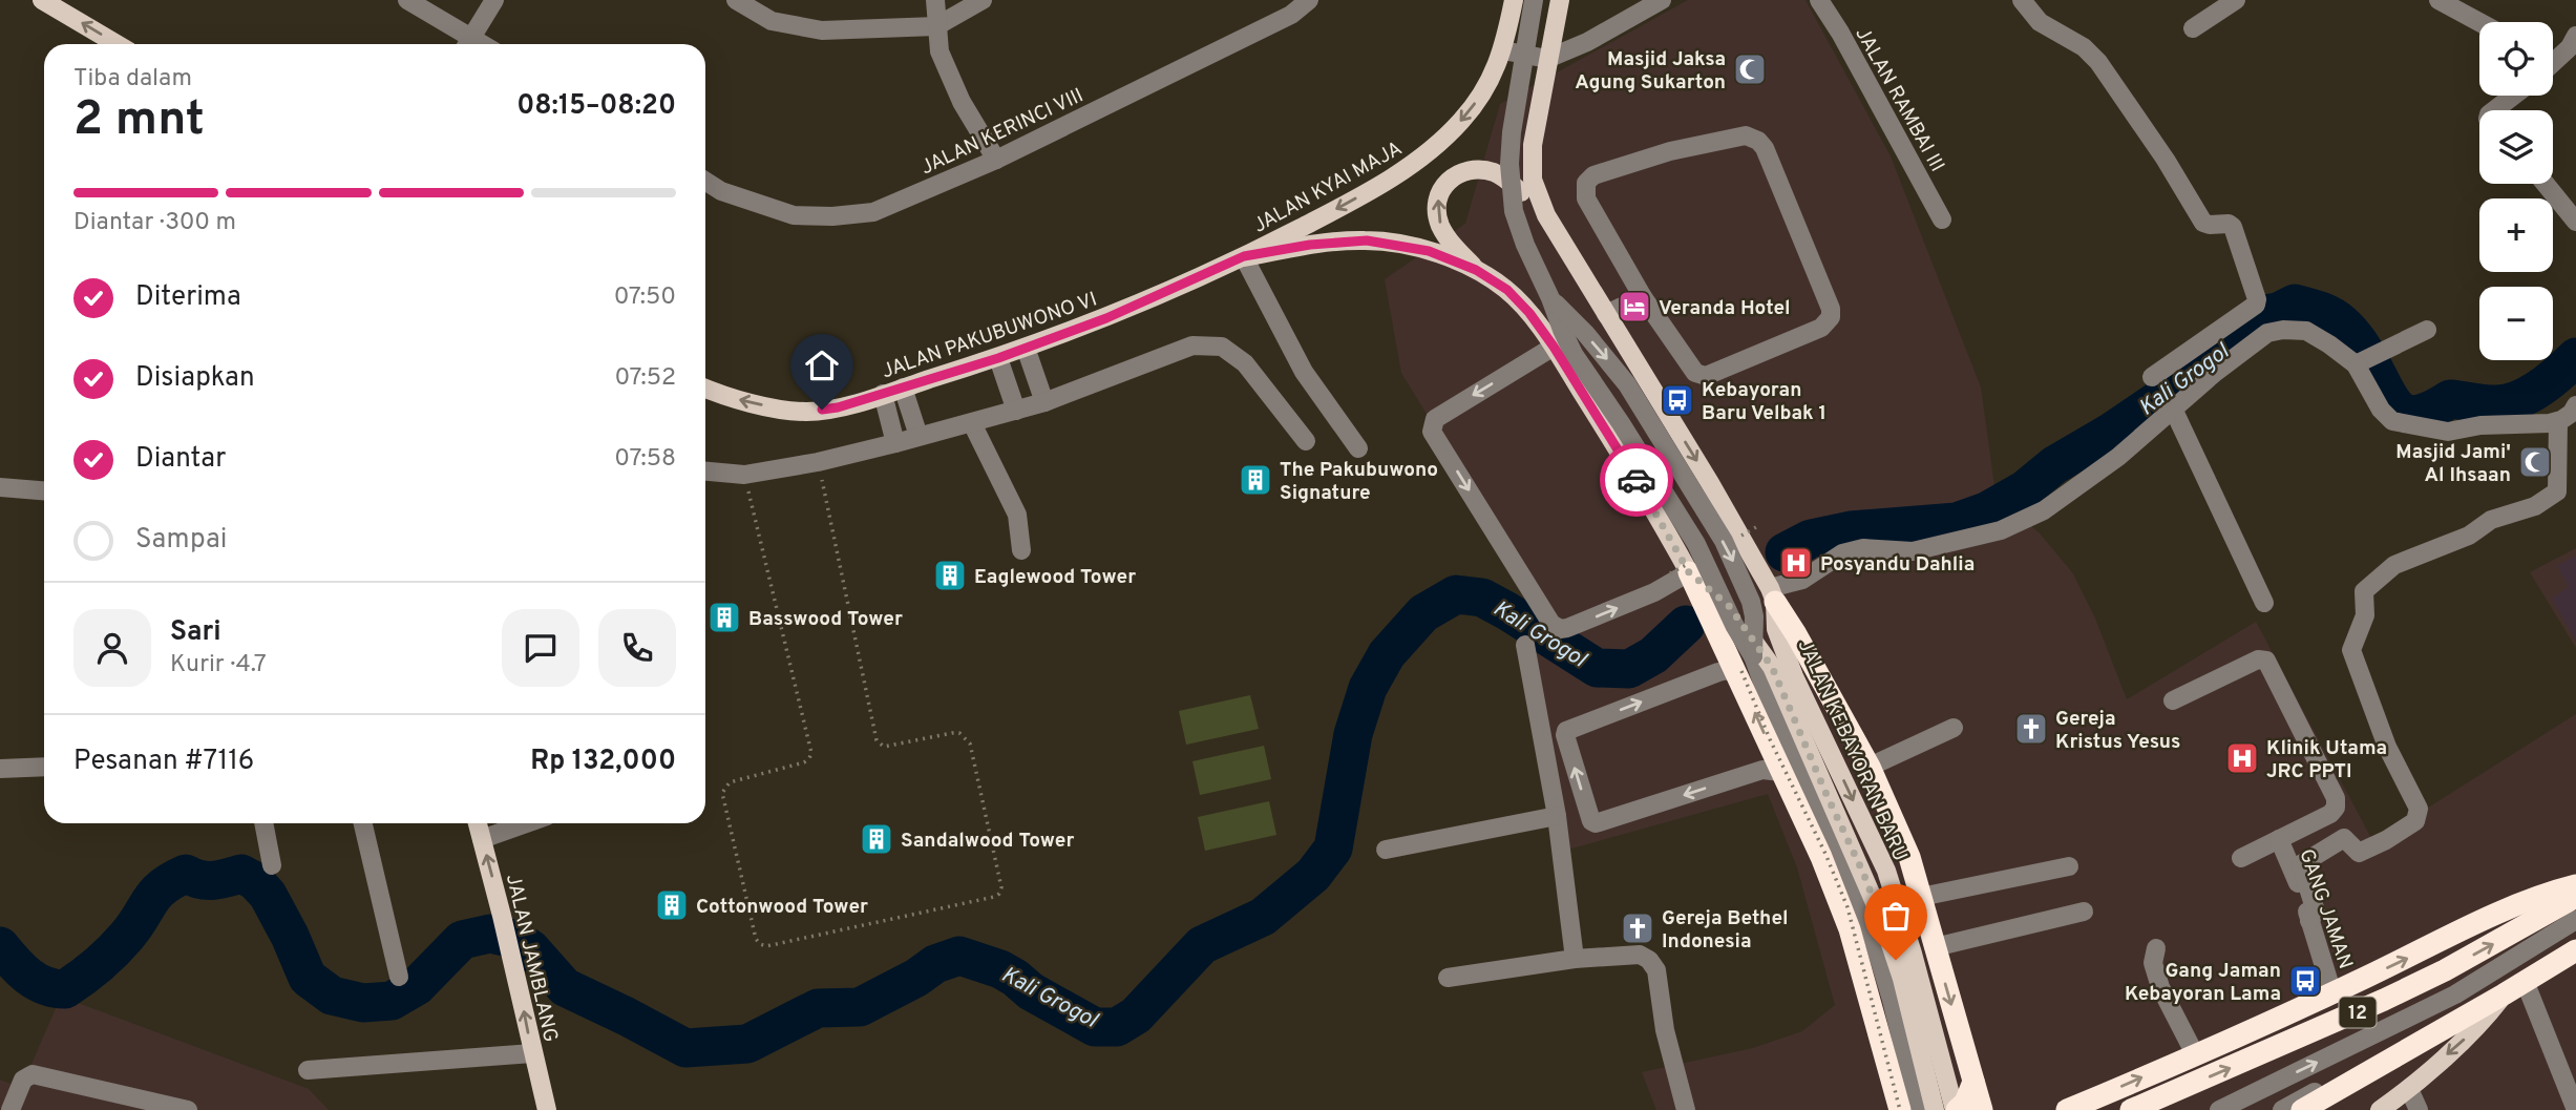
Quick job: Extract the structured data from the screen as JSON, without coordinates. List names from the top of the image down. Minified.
{"streets":{"highway":["12"],"main road":["JALAN KYAI MAJA","JALAN PAKUBUWONO VI","JALAN KEBAYORAN BARU","JALAN JAMBLANG"],"street":["JALAN RAMBAI III","JALAN KERINCI VIII","GANG JAMAN"]},"crossings":[["JALAN KYAI MAJA","JALAN PAKUBUWONO VI"],["JALAN KYAI MAJA","JALAN KEBAYORAN BARU"],["JALAN PAKUBUWONO VI","JALAN KEBAYORAN BARU"]],"one_way":["JALAN KYAI MAJA","JALAN JAMBLANG"],"water":["Kali Grogol"],"places":{"mosque":["Masjid Jaksa Agung Sukarton","Masjid Jami' Al Ihsaan"],"hotel":["Veranda Hotel"],"bus stop":["Kebayoran Baru Velbak 1","Gang Jaman Kebayoran Lama"],"building":["The Pakubuwono Signature","Eaglewood Tower","Basswood Tower","Sandalwood Tower","Cottonwood Tower"],"hospital":["Posyandu Dahlia","Klinik Utama JRC PPTI"],"church":["Gereja Kristus Yesus","Gereja Bethel Indonesia"]},"page":{"map_buttons":["+","−"],"heading":["2 mnt","Tiba dalam","08:15–08:20"],"panel":["Sari","Kurir · 4.7","Pesanan #7116","Rp 132,000"],"bar":"Diantar · 300 m","list":[["Diterima","07:50"],["Disiapkan","07:52"],["Diantar","07:58"],"Sampai"]}}
